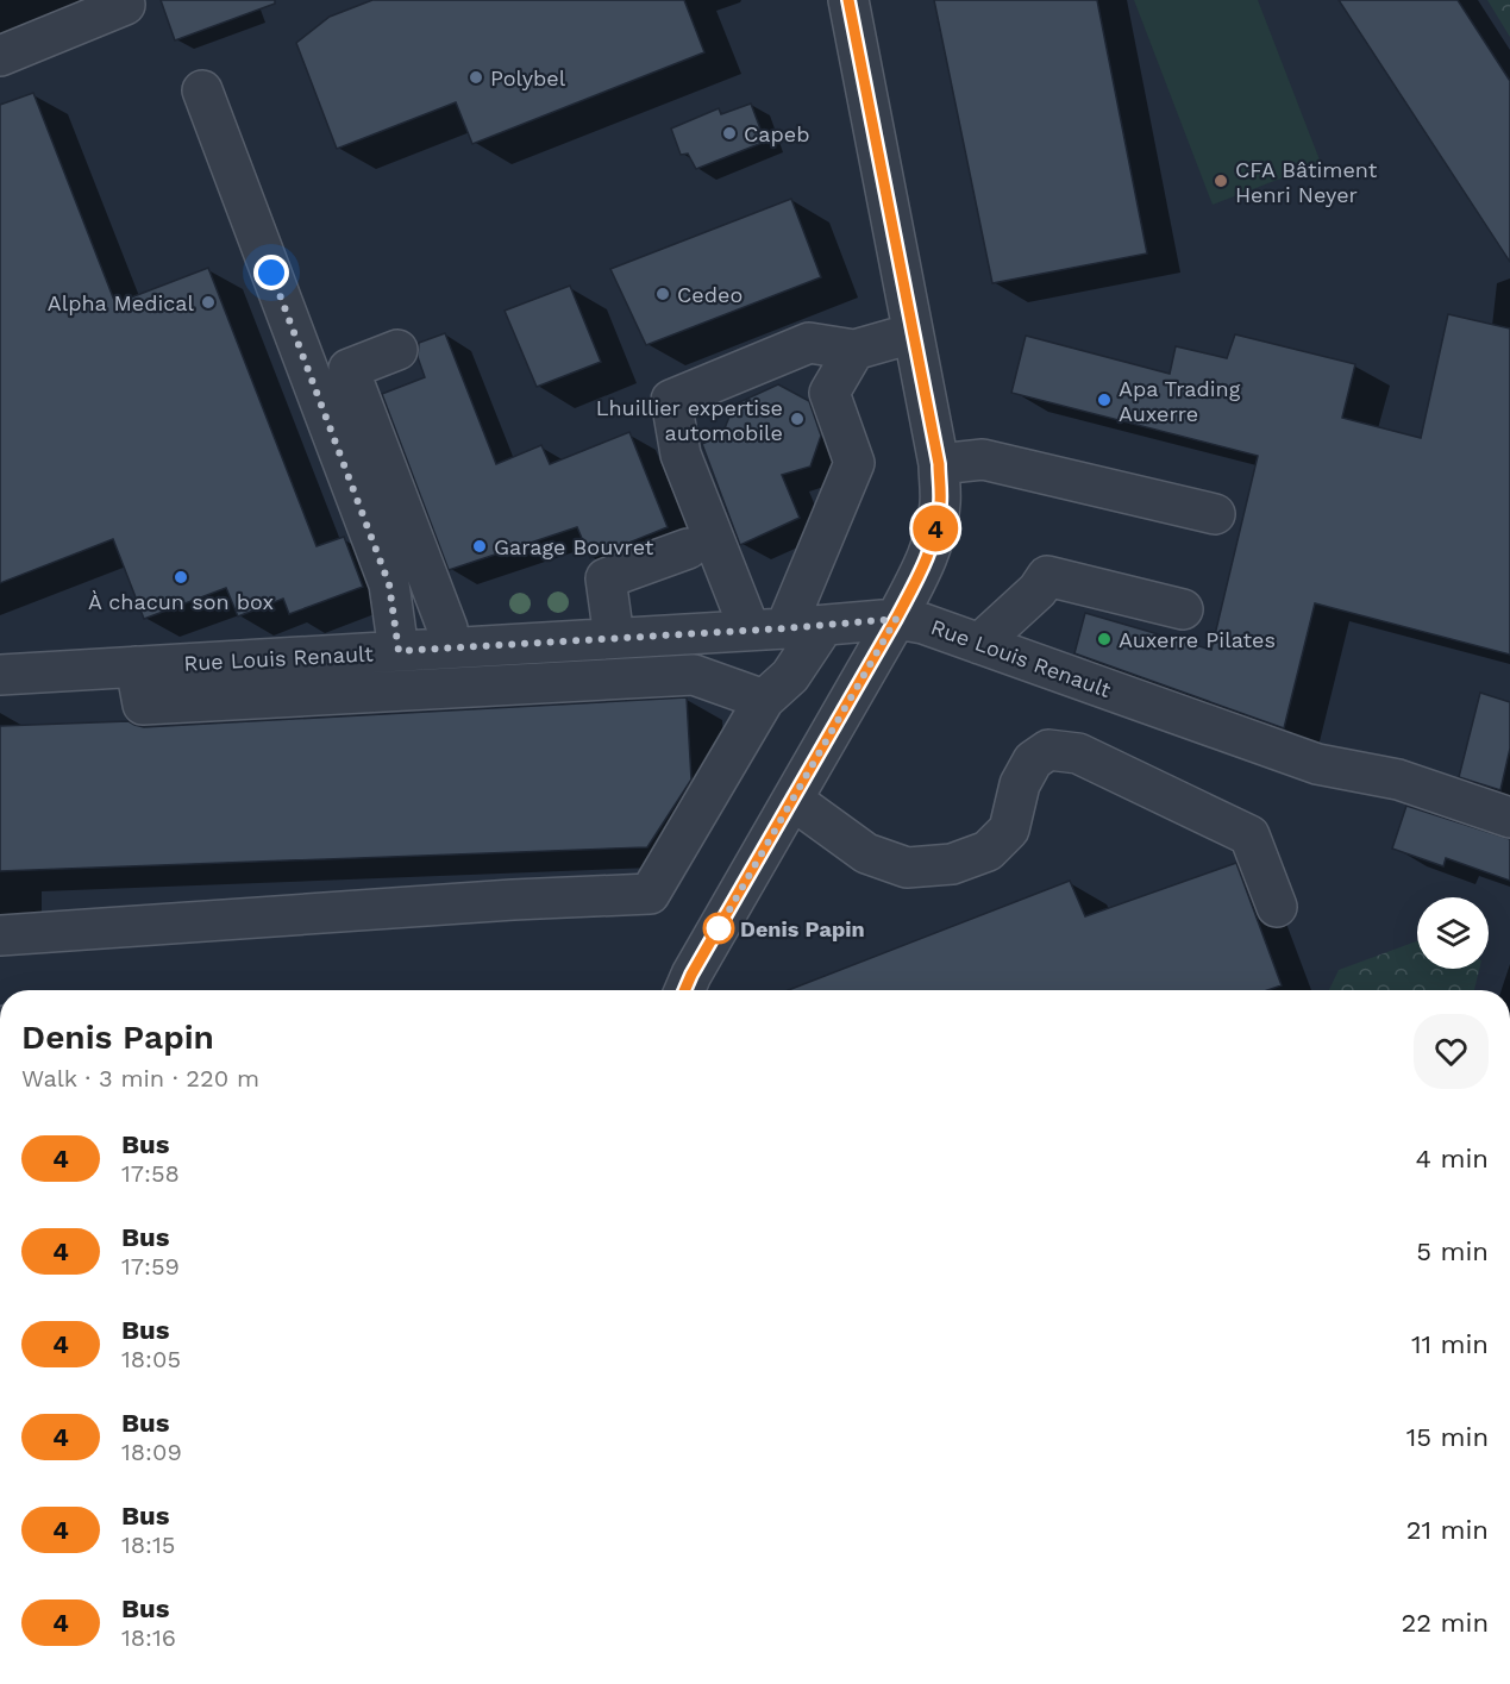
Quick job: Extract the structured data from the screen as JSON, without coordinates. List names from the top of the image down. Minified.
{"streets":{"street":["Rue Louis Renault"]},"places":["Polybel","Capeb","CFA Bâtiment Henri Neyer","Cedeo","Alpha Medical","Apa Trading Auxerre","Lhuillier expertise automobile","Garage Bouvret","À chacun son box","Auxerre Pilates","Denis Papin"],"lines":["bus line 4"],"page":{"on_map":"4","heading":["Denis Papin","Walk · 3 min · 220 m"],"list":[{"mark":"4","name":"Bus","note":"17:58","value":"4 min"},{"mark":"4","name":"Bus","note":"17:59","value":"5 min"},{"mark":"4","name":"Bus","note":"18:05","value":"11 min"},{"mark":"4","name":"Bus","note":"18:09","value":"15 min"},{"mark":"4","name":"Bus","note":"18:15","value":"21 min"},{"mark":"4","name":"Bus","note":"18:16","value":"22 min"}]}}
